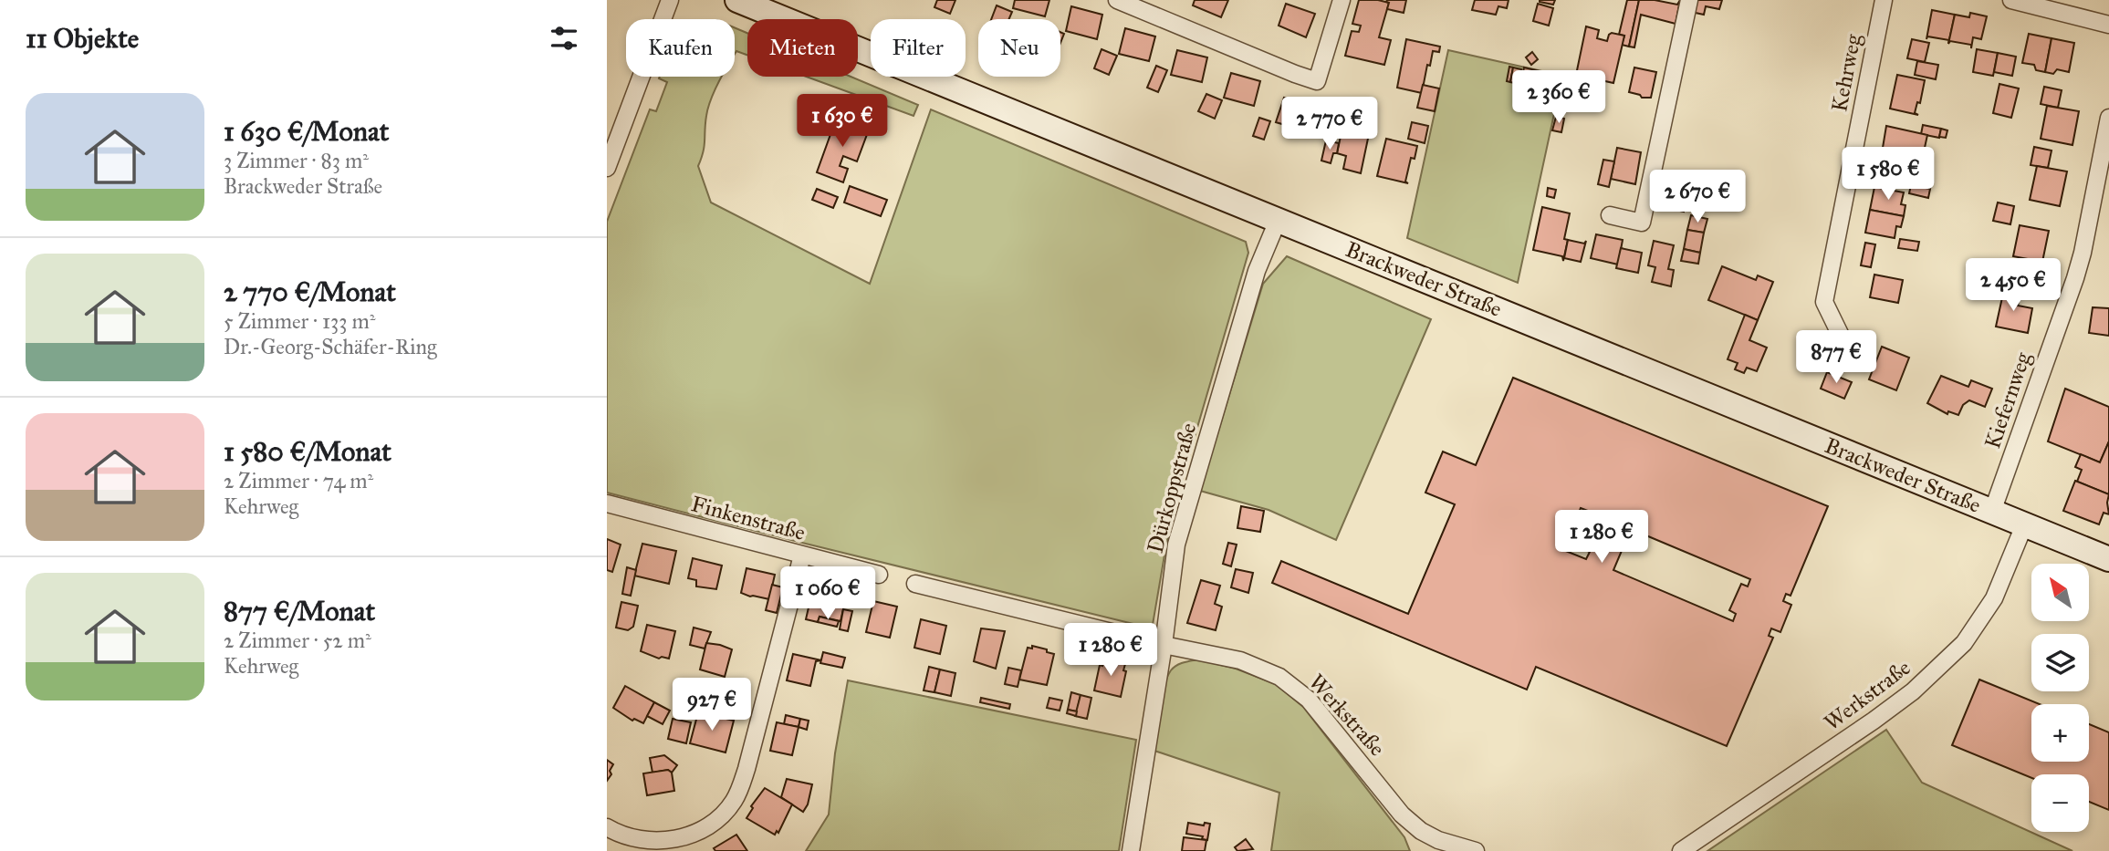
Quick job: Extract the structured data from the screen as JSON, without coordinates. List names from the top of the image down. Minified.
{"streets":{"street":["Kehrweg","Brackweder Straße","Kiefernweg","Dürkoppstraße","Finkenstraße","Werkstraße"]},"crossings":[["Brackweder Straße","Kiefernweg"],["Brackweder Straße","Dürkoppstraße"],["Brackweder Straße","Werkstraße"],["Dürkoppstraße","Werkstraße"]],"north":"top left","page":{"heading":"11 Objekte","chip":["Kaufen","Mieten","Filter","Neu"],"price":["2 360 €","1 630 €","2 770 €","1 580 €","2 670 €","2 450 €","877 €","1 280 €","1 060 €","1 280 €","927 €"],"list":[{"name":"1 630 €/Monat","note":"3 Zimmer · 83 m² · Brackweder Straße"},{"name":"2 770 €/Monat","note":"5 Zimmer · 133 m² · Dr.-Georg-Schäfer-Ring"},{"name":"1 580 €/Monat","note":"2 Zimmer · 74 m² · Kehrweg"},{"name":"877 €/Monat","note":"2 Zimmer · 52 m² · Kehrweg"}],"map_buttons":["+","−"]}}
